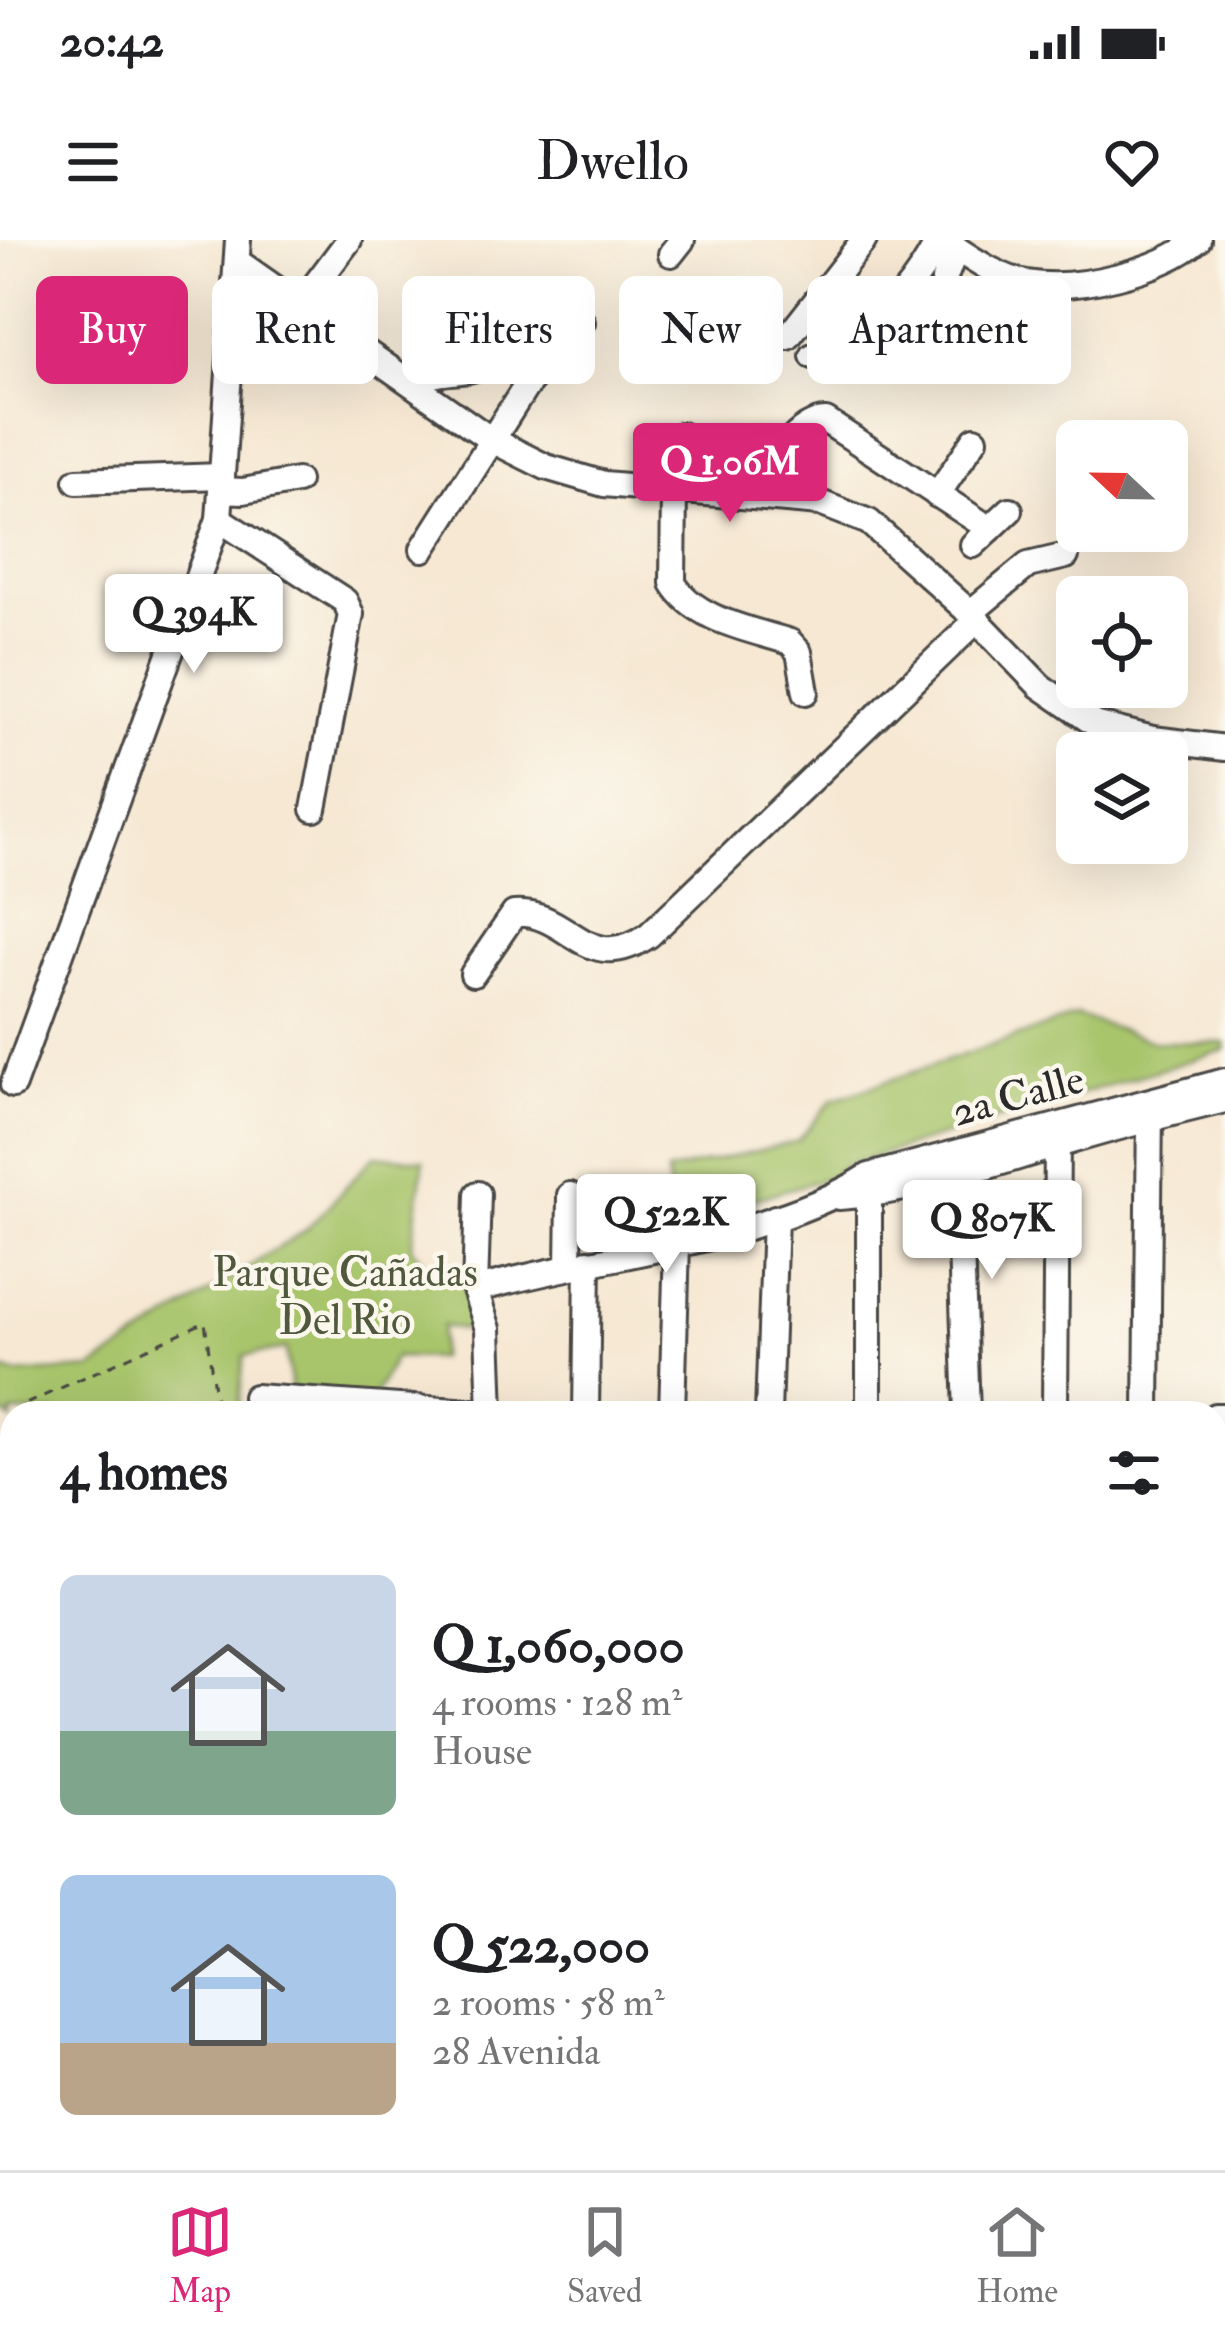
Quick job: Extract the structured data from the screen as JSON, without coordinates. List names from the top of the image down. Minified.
{"streets":{"street":["2a Calle"]},"parks":["Parque Cañadas Del Rio"],"north":"left","page":{"status":"20:42","header":"Dwello","chip":["Buy","Rent","Filters","New","Apartment"],"price":["Q 1.06M","Q 394K","Q 522K","Q 807K"],"heading":"4 homes","list":[{"name":"Q 1,060,000","note":"4 rooms · 128 m² · House"},{"name":"Q 522,000","note":"2 rooms · 58 m² · 28 Avenida"}],"tabs":["Map","Saved","Home"]}}
